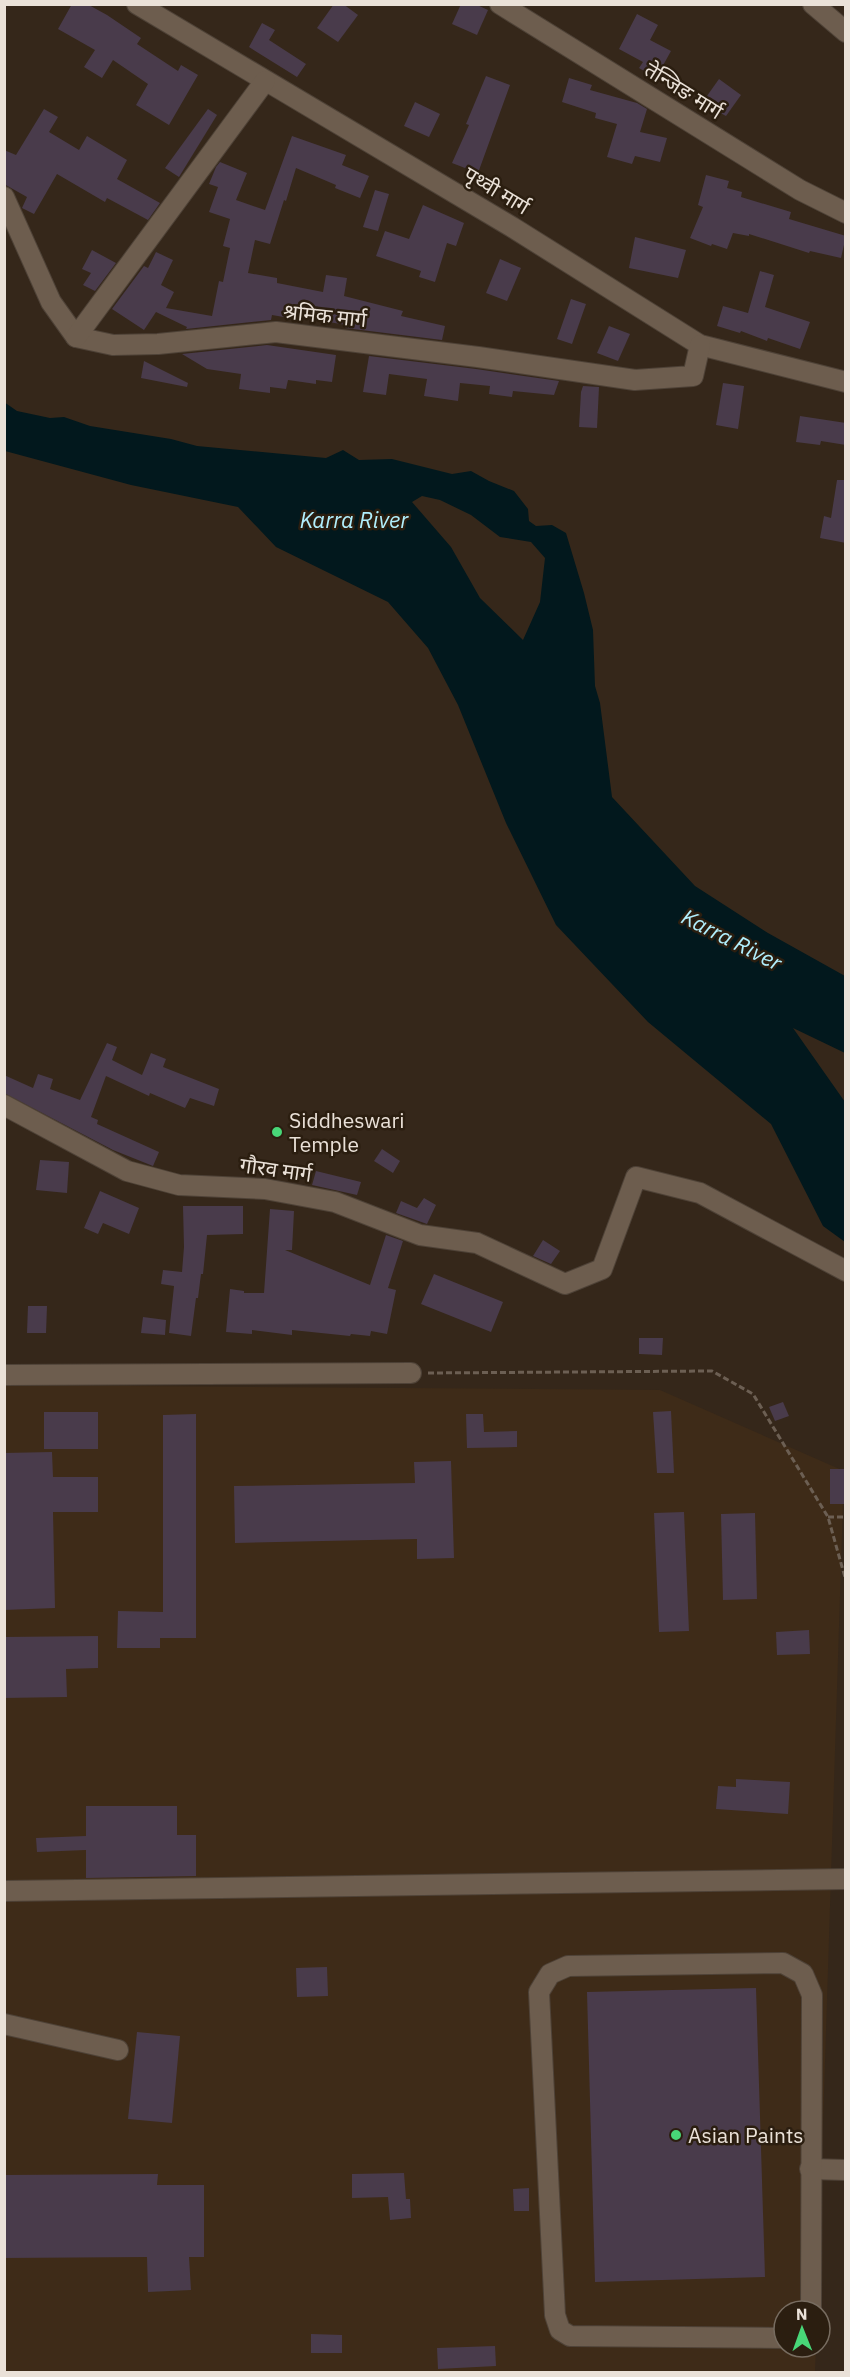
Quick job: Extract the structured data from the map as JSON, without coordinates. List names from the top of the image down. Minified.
{"streets":{"street":["तेन्जिङ मार्ग","पृथ्वी मार्ग","श्रमिक मार्ग","गौरव मार्ग"]},"crossings":[["पृथ्वी मार्ग","श्रमिक मार्ग"]],"water":["Karra River"],"places":["Siddheswari Temple","Asian Paints"],"north":"top"}
